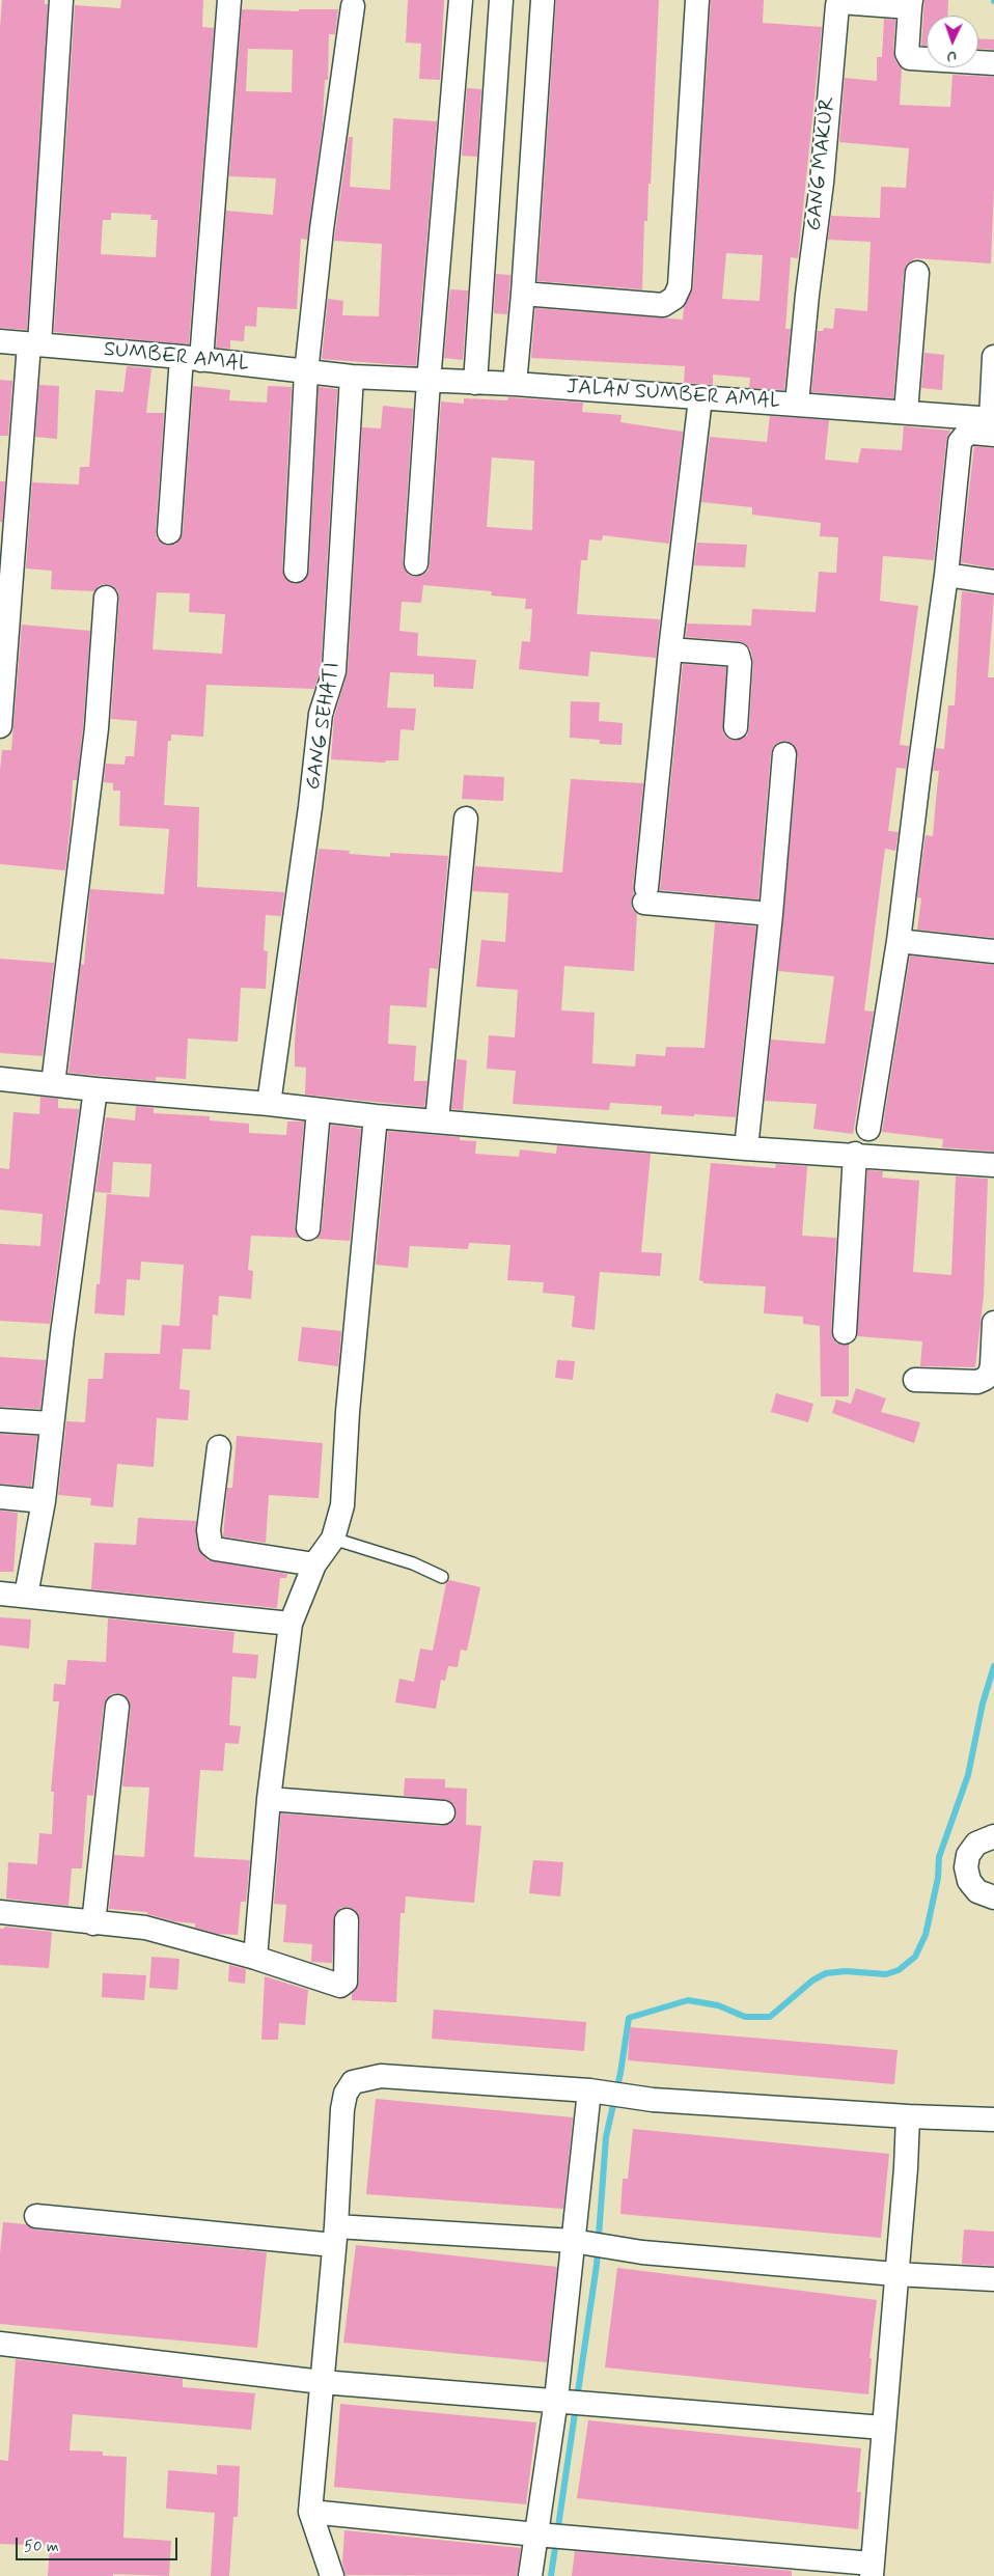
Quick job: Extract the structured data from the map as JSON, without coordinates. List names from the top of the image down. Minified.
{"streets":{"street":["GANG MAKUR","SUMBER AMAL","JALAN SUMBER AMAL","GANG SEHATI"]},"crossings":[["GANG MAKUR","JALAN SUMBER AMAL"],["SUMBER AMAL","JALAN SUMBER AMAL"],["SUMBER AMAL","GANG SEHATI"],["JALAN SUMBER AMAL","GANG SEHATI"]],"scale_bar":"50 m","north":"bottom"}
